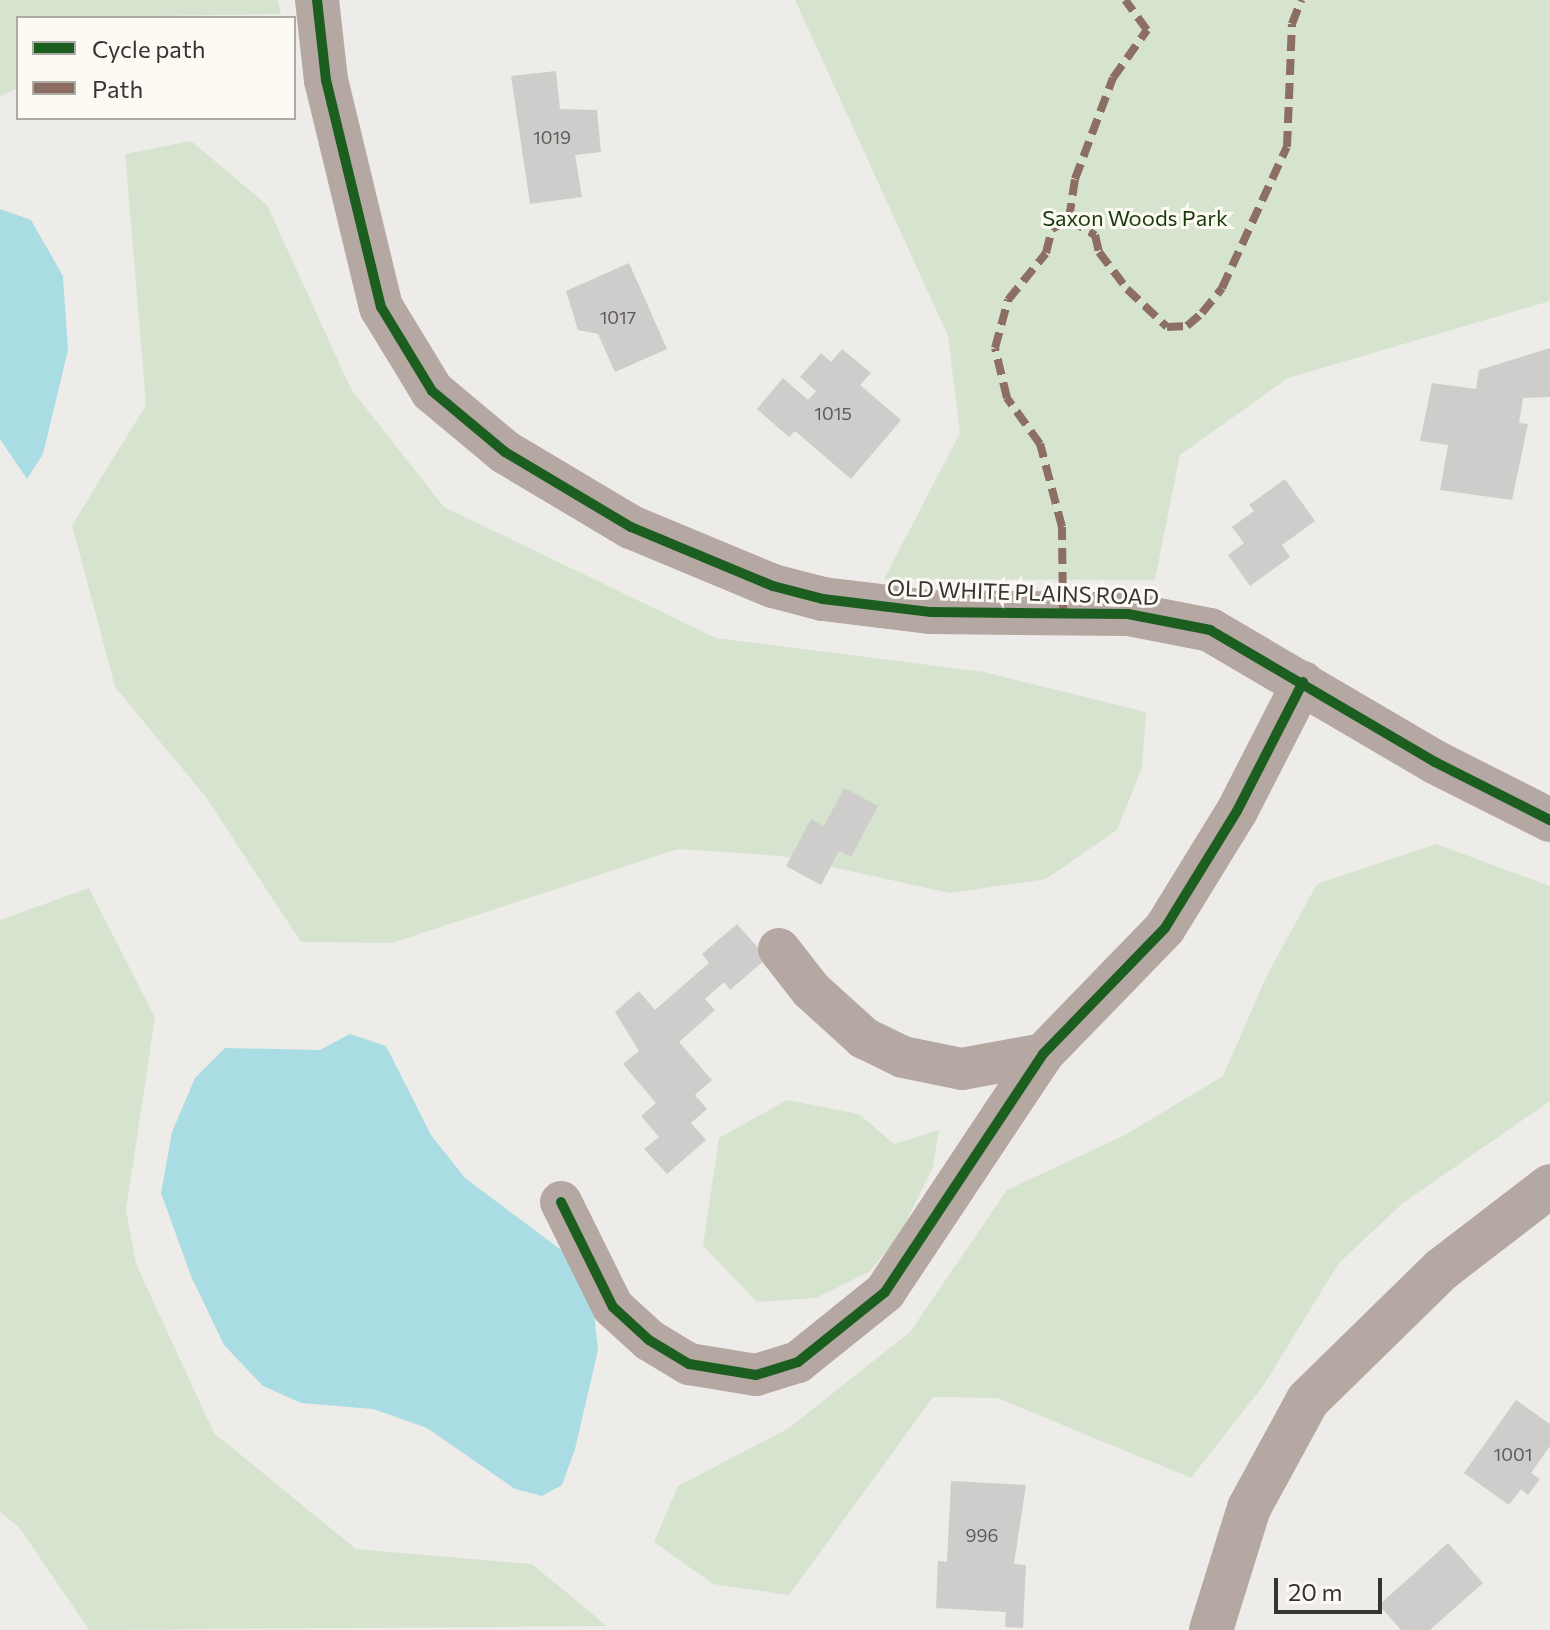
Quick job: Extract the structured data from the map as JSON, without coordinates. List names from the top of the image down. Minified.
{"streets":{"street":["OLD WHITE PLAINS ROAD"]},"parks":["Saxon Woods Park"],"house_numbers":["1019","1017","1015","1001","996"],"legend":["Cycle path","Path"],"scale_bar":"20 m"}
